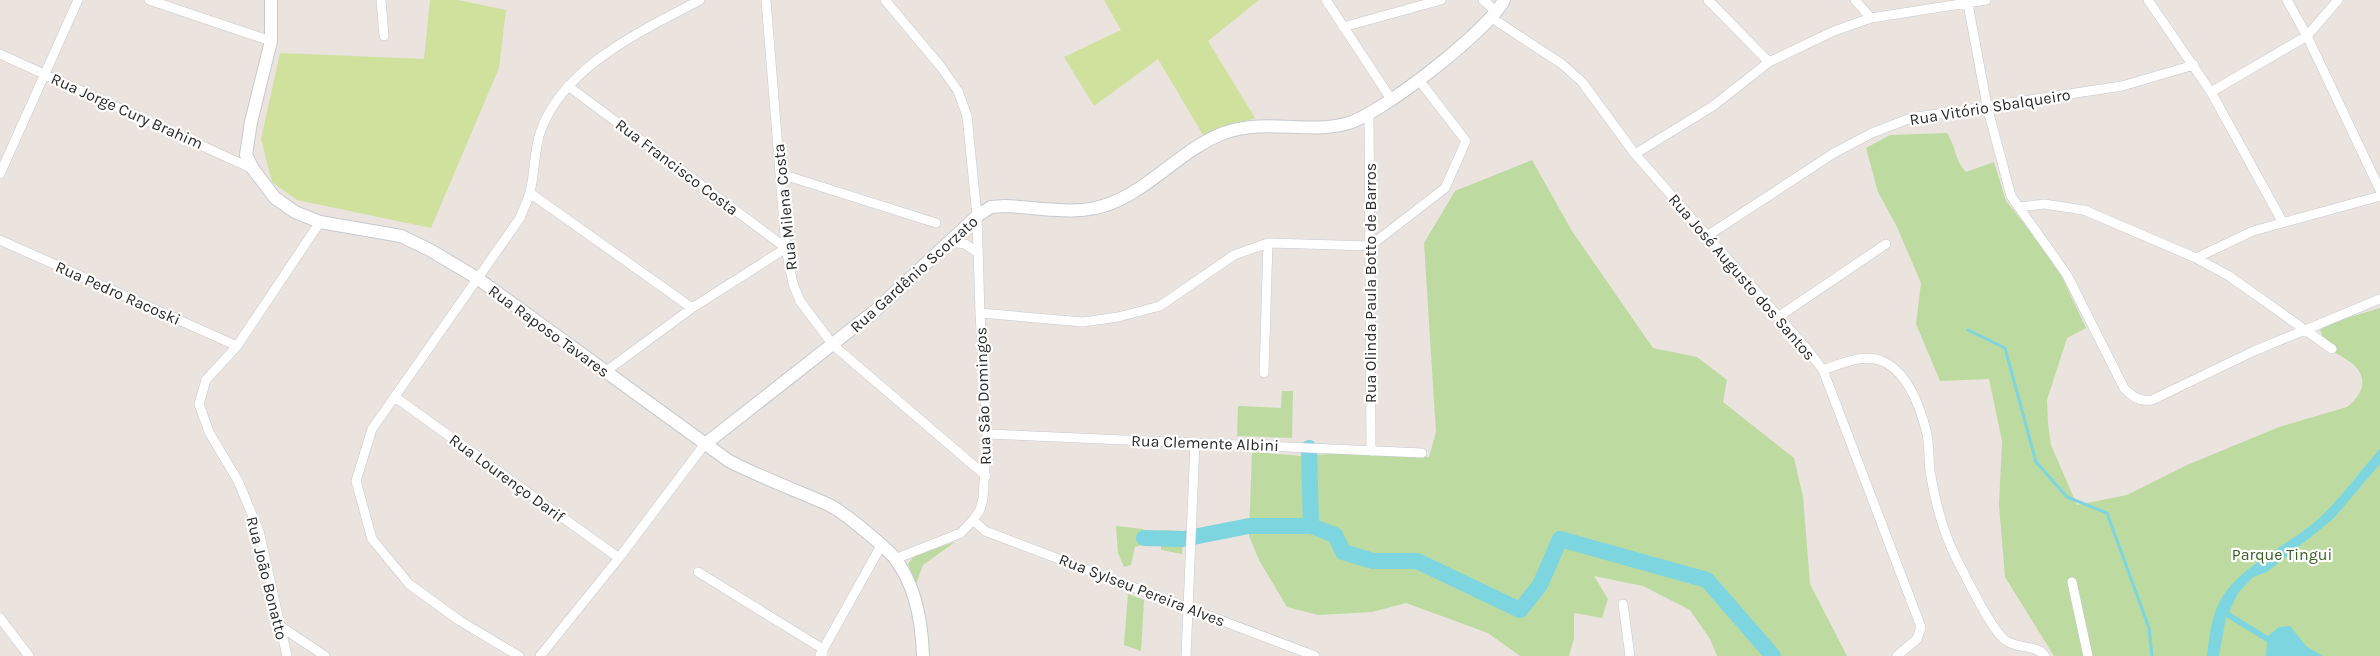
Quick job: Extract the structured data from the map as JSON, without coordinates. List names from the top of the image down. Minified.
{"streets":{"main road":["Rua Gardênio Scorzato","Rua Raposo Tavares"],"street":["Rua Vitório Sbalqueiro","Rua Jorge Cury Brahim","Rua Francisco Costa","Rua Milena Costa","Rua José Augusto dos Santos","Rua Olinda Paula Botto de Barros","Rua Pedro Racoski","Rua São Domingos","Rua Clemente Albini","Rua Lourenço Darif","Rua João Bonatto","Rua Sylseu Pereira Alves"]},"crossings":[["Rua Vitório Sbalqueiro","Rua José Augusto dos Santos"],["Rua Jorge Cury Brahim","Rua Raposo Tavares"],["Rua Francisco Costa","Rua Milena Costa"],["Rua Milena Costa","Rua Gardênio Scorzato"],["Rua Milena Costa","Rua São Domingos"],["Rua Gardênio Scorzato","Rua José Augusto dos Santos"],["Rua Gardênio Scorzato","Rua Olinda Paula Botto de Barros"],["Rua Gardênio Scorzato","Rua Raposo Tavares"],["Rua Gardênio Scorzato","Rua São Domingos"],["Rua Gardênio Scorzato","Rua Lourenço Darif"],["Rua Olinda Paula Botto de Barros","Rua Clemente Albini"],["Rua Pedro Racoski","Rua João Bonatto"],["Rua São Domingos","Rua Clemente Albini"],["Rua São Domingos","Rua Sylseu Pereira Alves"]],"parks":["Parque Tingui"]}
